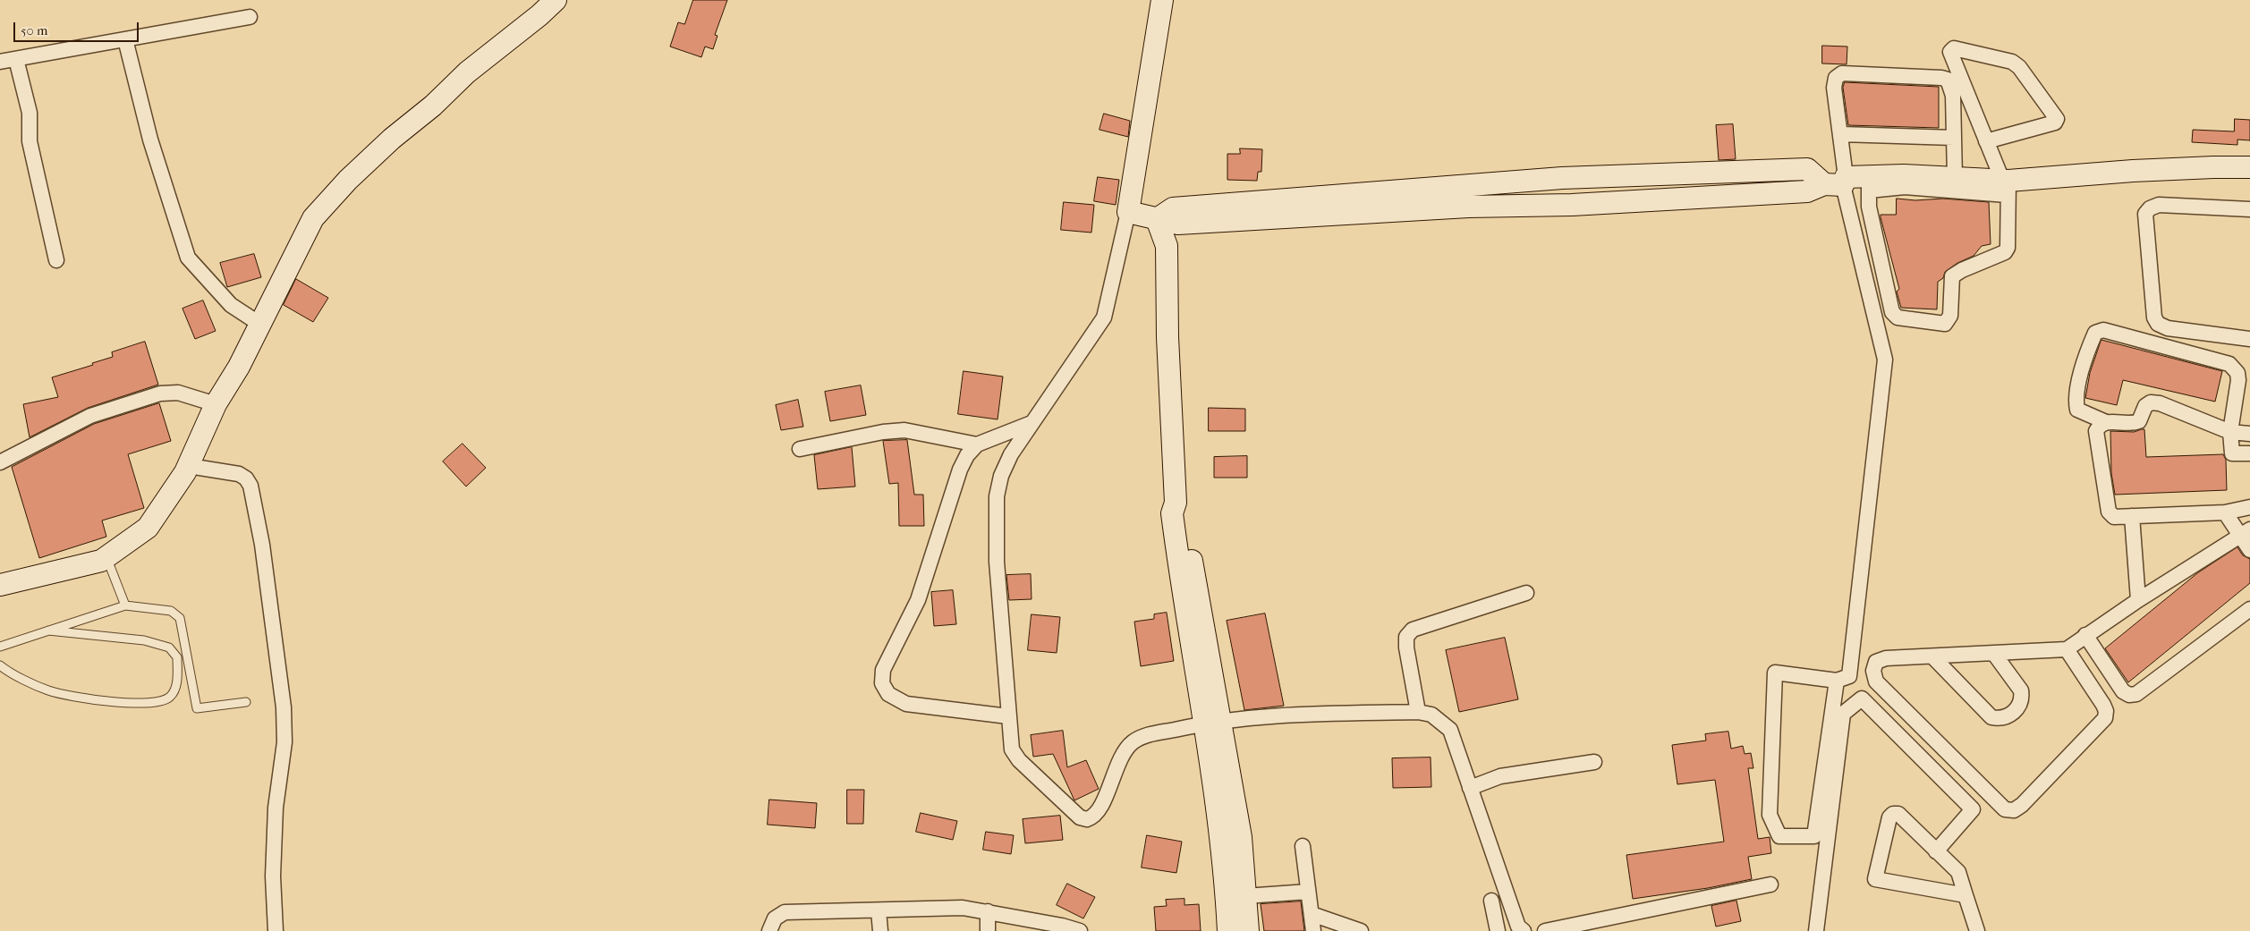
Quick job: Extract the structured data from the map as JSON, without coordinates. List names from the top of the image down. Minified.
{"scale_bar":"50 m"}
